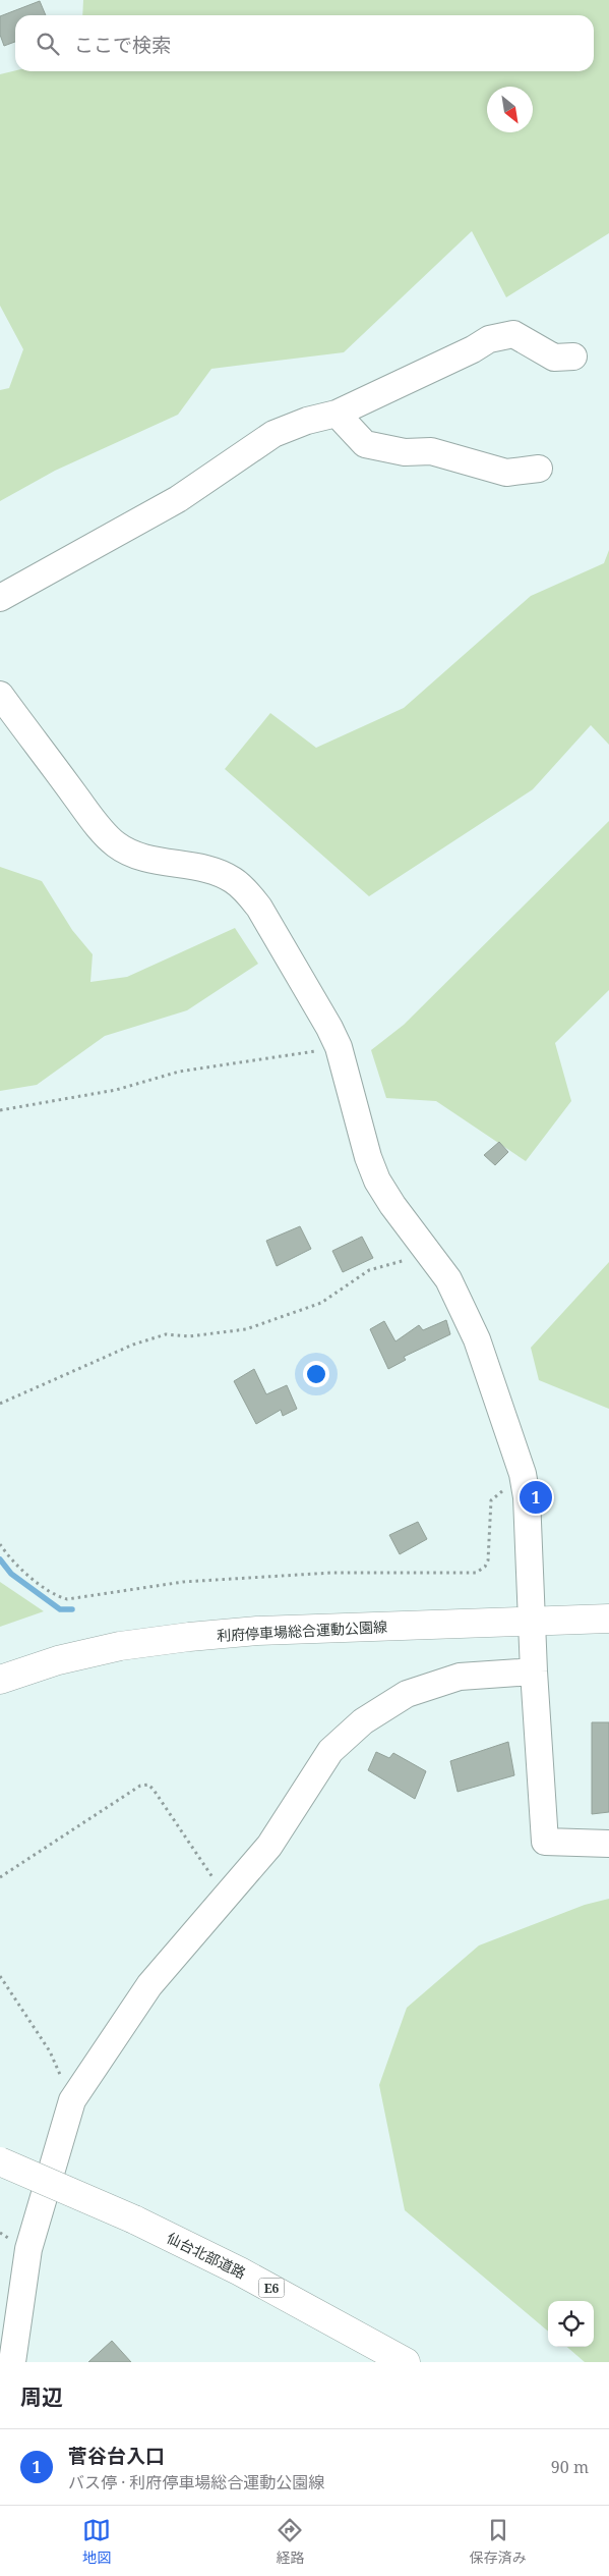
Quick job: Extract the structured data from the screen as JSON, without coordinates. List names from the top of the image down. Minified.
{"streets":{"main road":["利府停車場総合運動公園線","仙台北部道路","E6"]},"north":"bottom right","page":{"search":"ここで検索","pins":"1","heading":"周辺","list":[{"mark":"1","name":"菅谷台入口","note":"バス停 · 利府停車場総合運動公園線","value":"90 m"}],"nav":["地図","経路","保存済み"]}}
